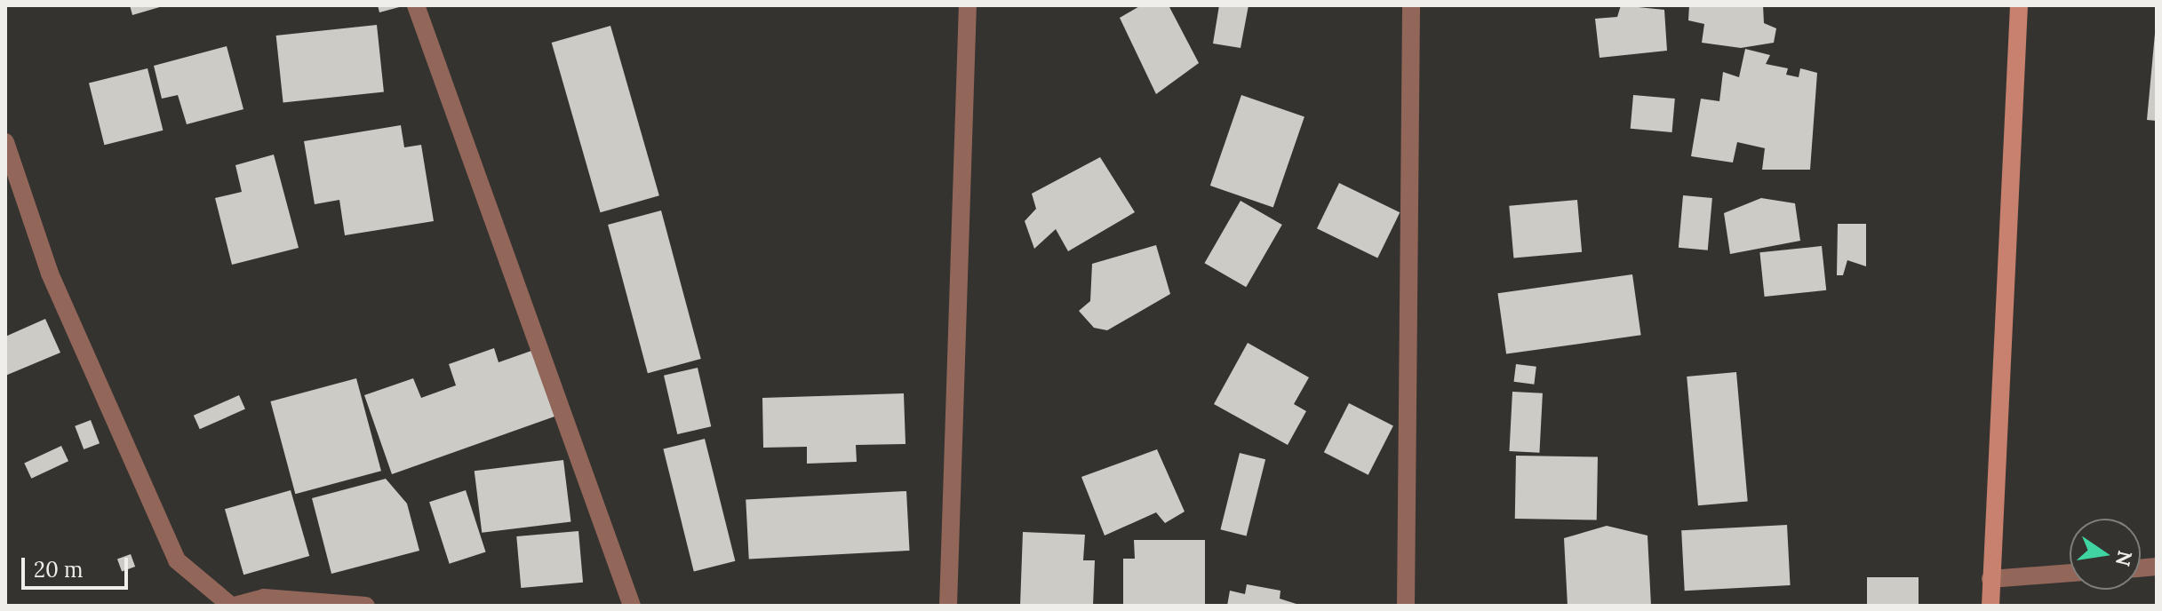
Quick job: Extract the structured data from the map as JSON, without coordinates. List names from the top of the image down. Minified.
{"scale_bar":"20 m","north":"right"}
